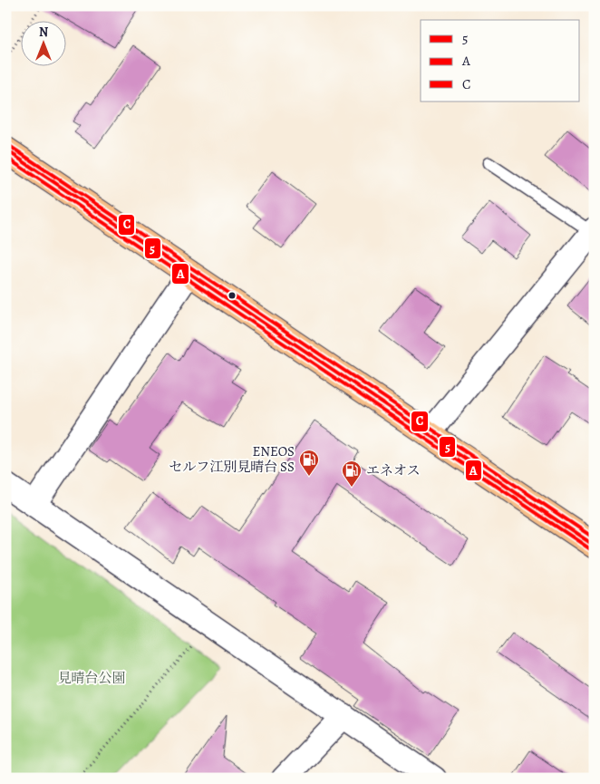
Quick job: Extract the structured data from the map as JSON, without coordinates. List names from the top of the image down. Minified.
{"parks":["見晴台公園"],"places":{"fuel station":["ENEOS セルフ江別見晴台 SS","エネオス"]},"lines":["transit line C","transit line 5","transit line A"],"legend":["5","A","C"],"north":"top"}
